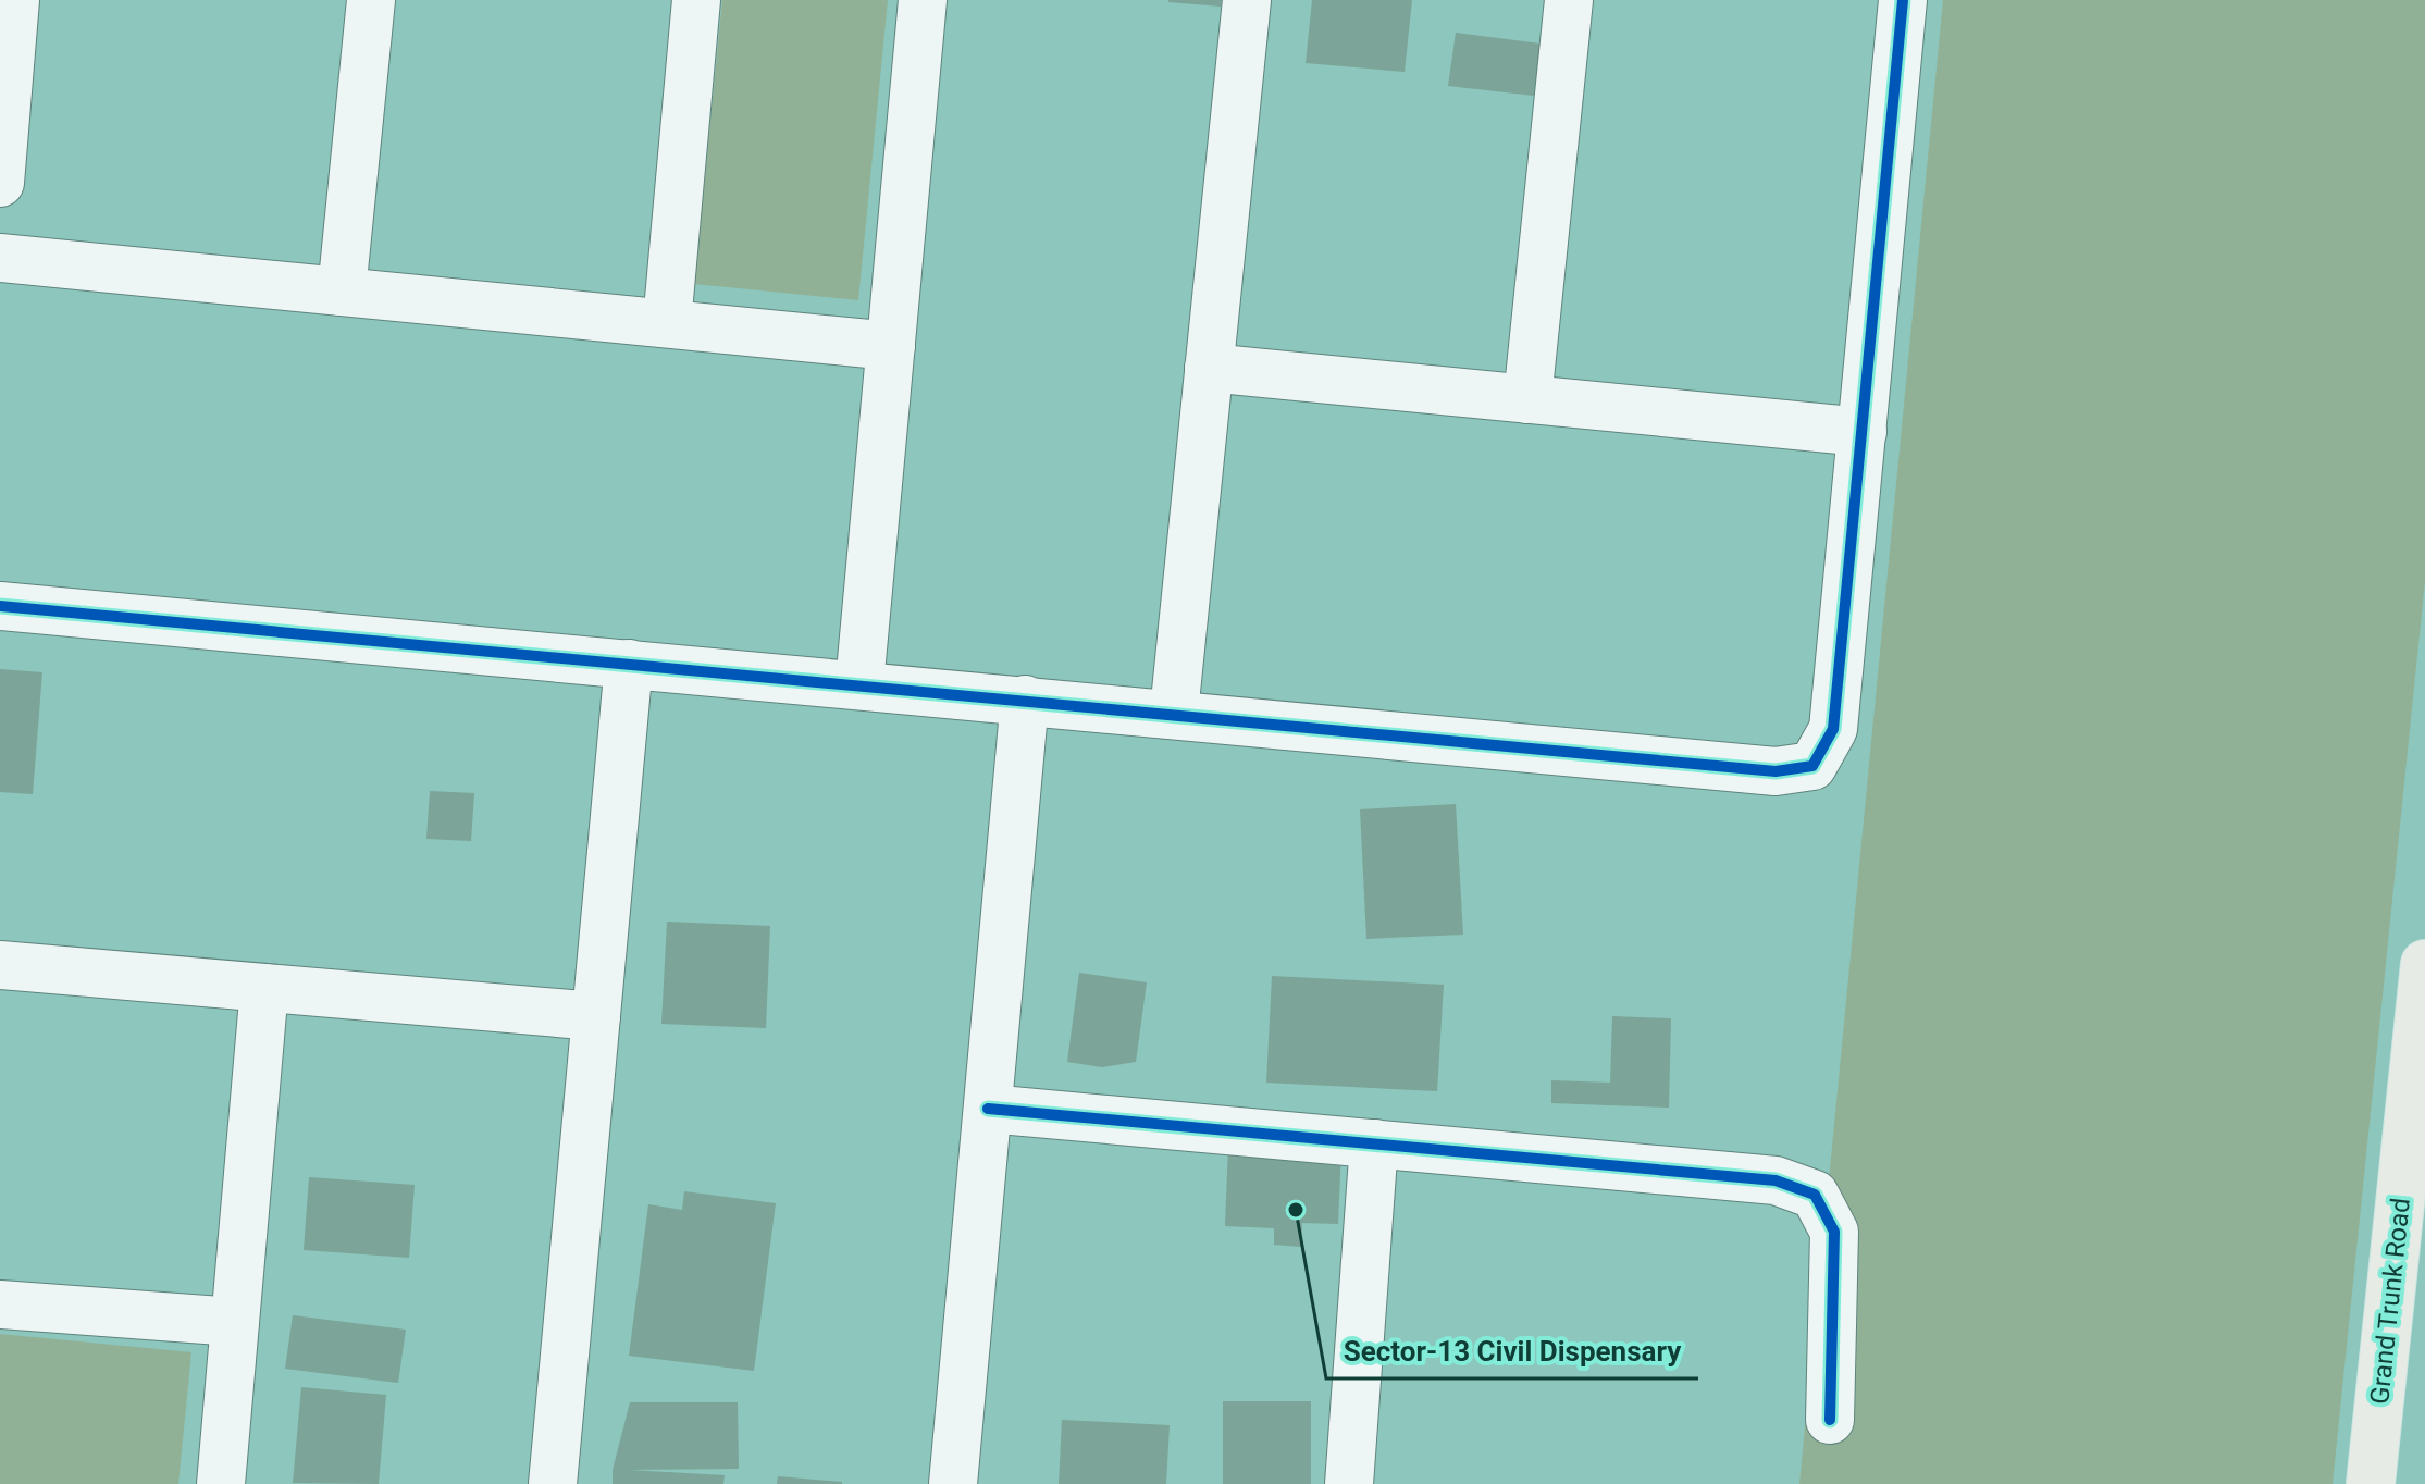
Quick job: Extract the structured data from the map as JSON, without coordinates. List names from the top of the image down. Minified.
{"streets":{"main road":["Grand Trunk Road"]},"places":["Sector-13 Civil Dispensary"]}
